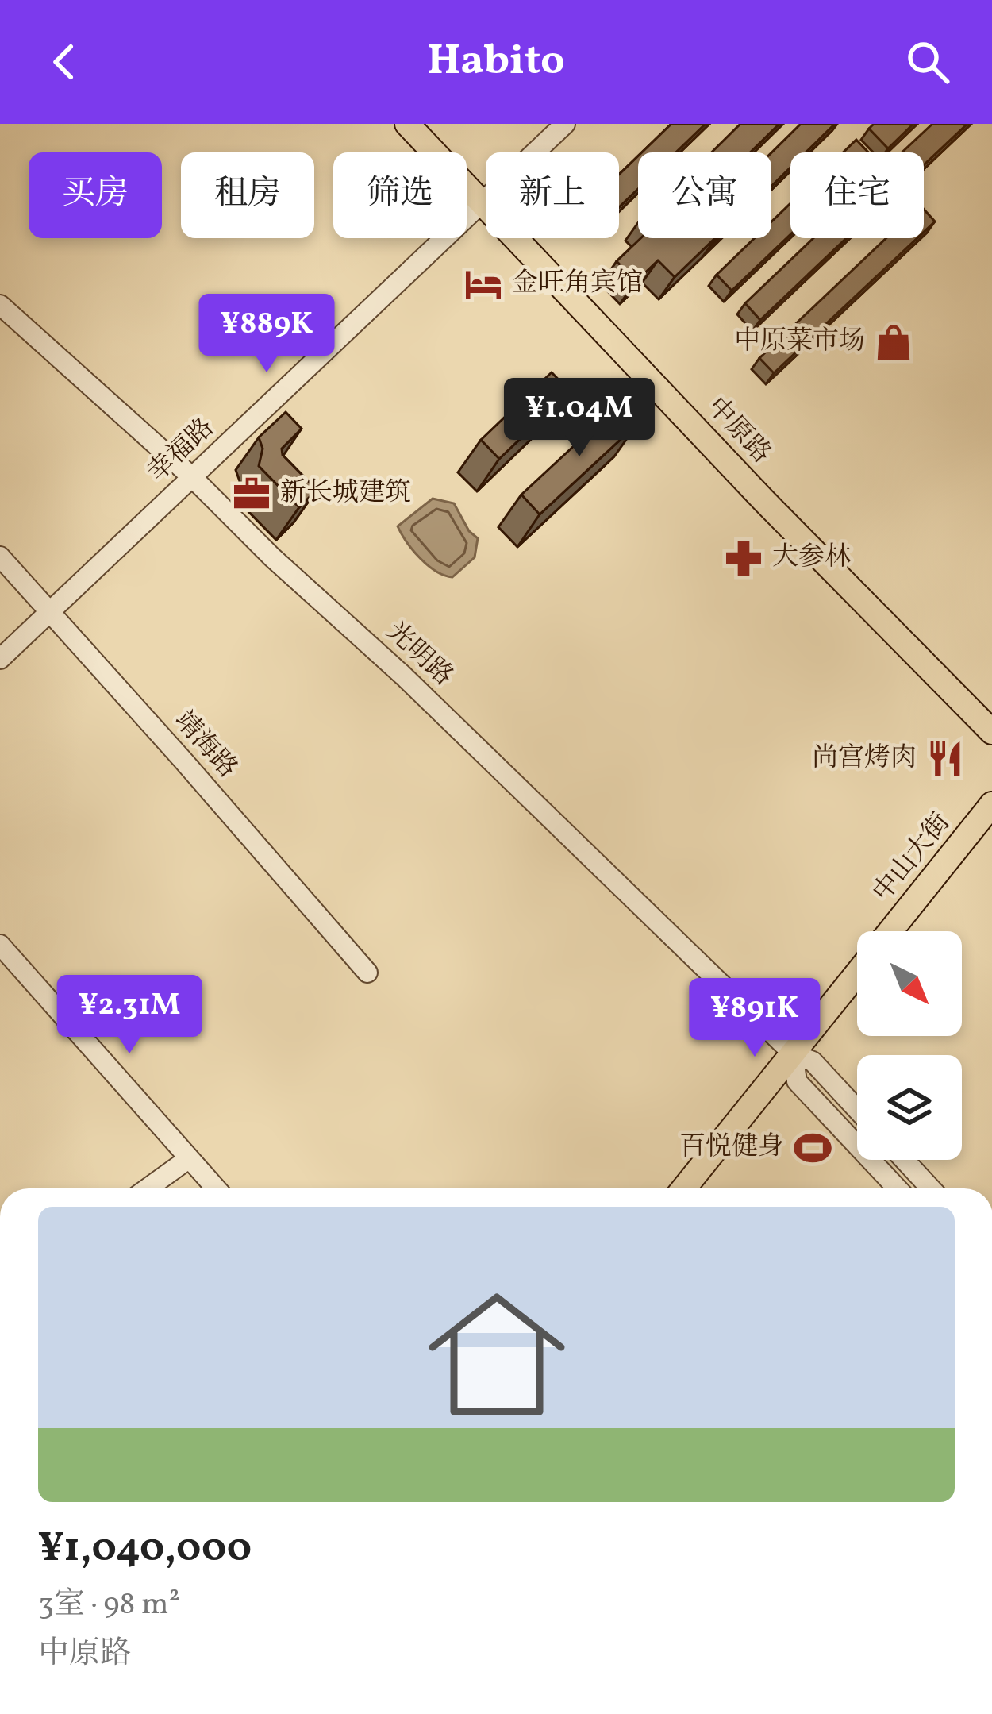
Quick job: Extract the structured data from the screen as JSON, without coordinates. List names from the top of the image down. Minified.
{"streets":{"main road":["中原路","中山大街"],"street":["幸福路","光明路","靖海路"]},"crossings":[["中原路","幸福路"],["幸福路","光明路"],["幸福路","靖海路"],["光明路","中山大街"]],"places":{"hotel":["金旺角宾馆"],"shop":["中原菜市场"],"office":["新长城建筑"],"pharmacy":["大参林"],"restaurant":["尚宫烤肉"],"sports":["百悦健身"]},"north":"bottom right","page":{"header":"Habito","chip":["买房","租房","筛选","新上","公寓","住宅"],"price":["¥889K","¥1.04M","¥2.31M","¥891K"],"list":[{"name":"¥1,040,000","note":"3室 · 98 m² · 中原路"}]}}
